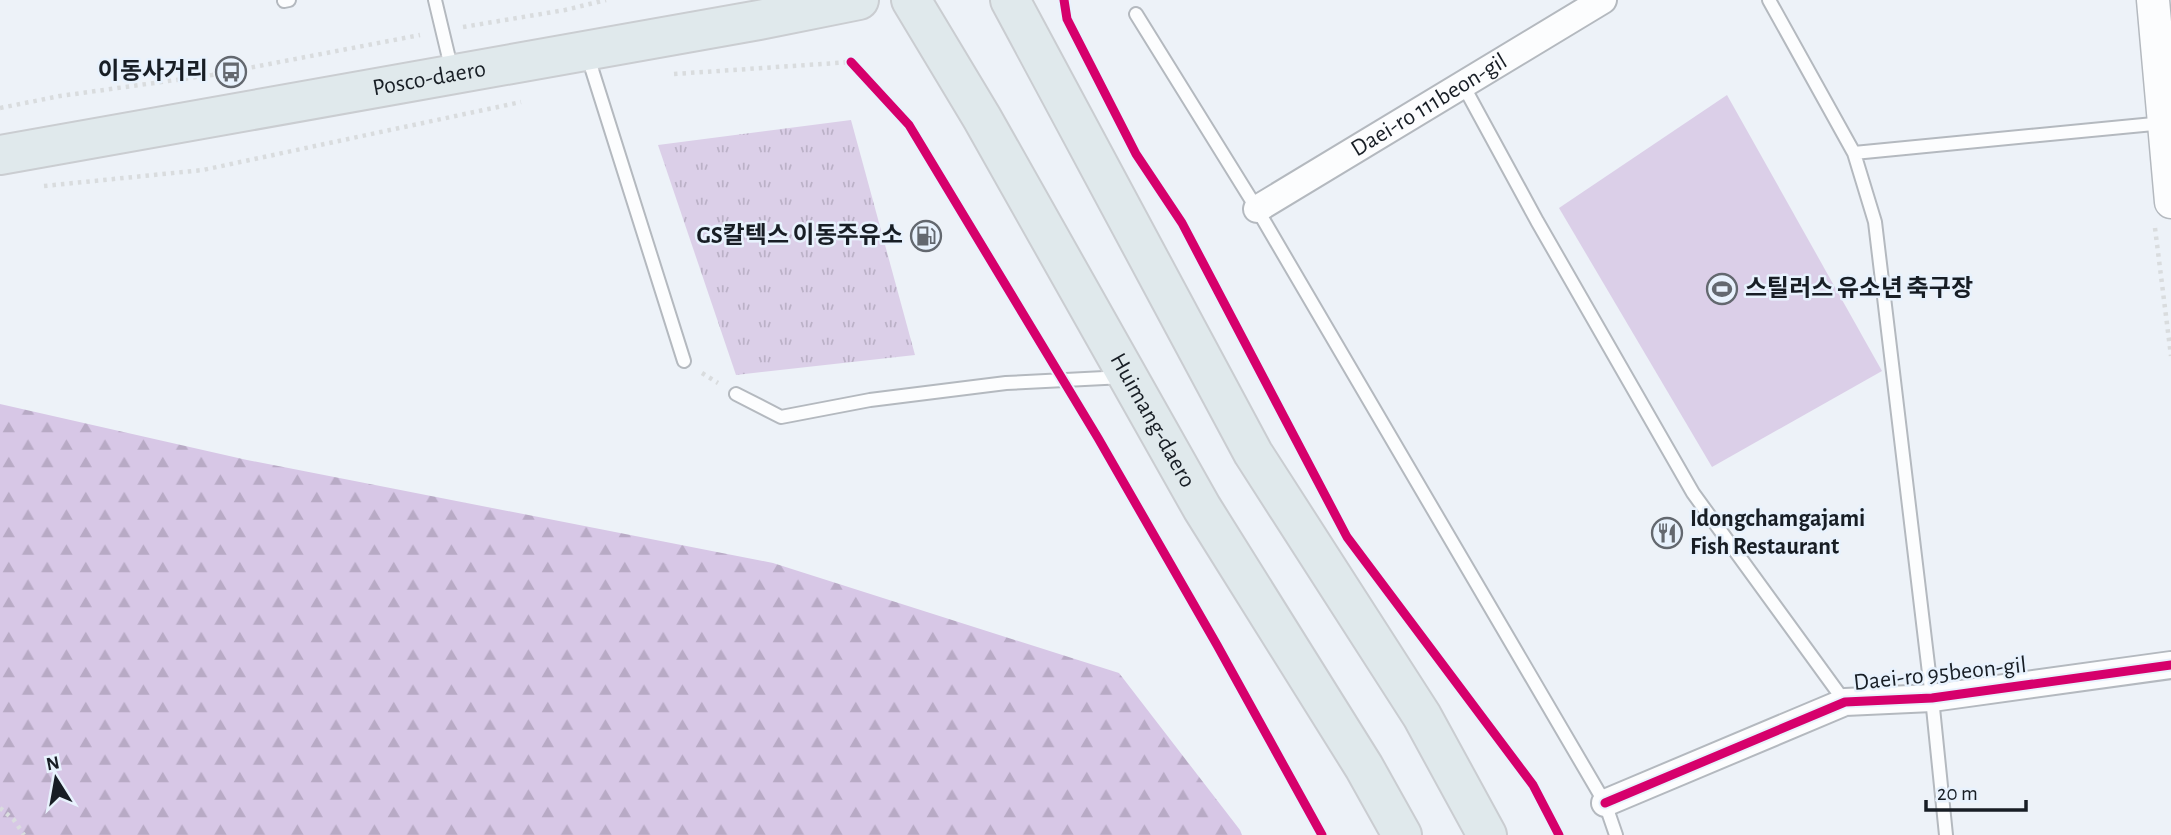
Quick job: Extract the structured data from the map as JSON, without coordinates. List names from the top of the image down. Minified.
{"streets":{"main road":["Posco-daero","Huimang-daero"],"street":["Daei-ro 111beon-gil","Daei-ro 95beon-gil"]},"places":{"bus stop":["이동사거리"],"fuel station":["GS칼텍스 이동주유소"],"sports":["스틸러스 유소년 축구장"],"restaurant":["Idongchamgajami Fish Restaurant"]},"scale_bar":"20 m","north":"top"}
